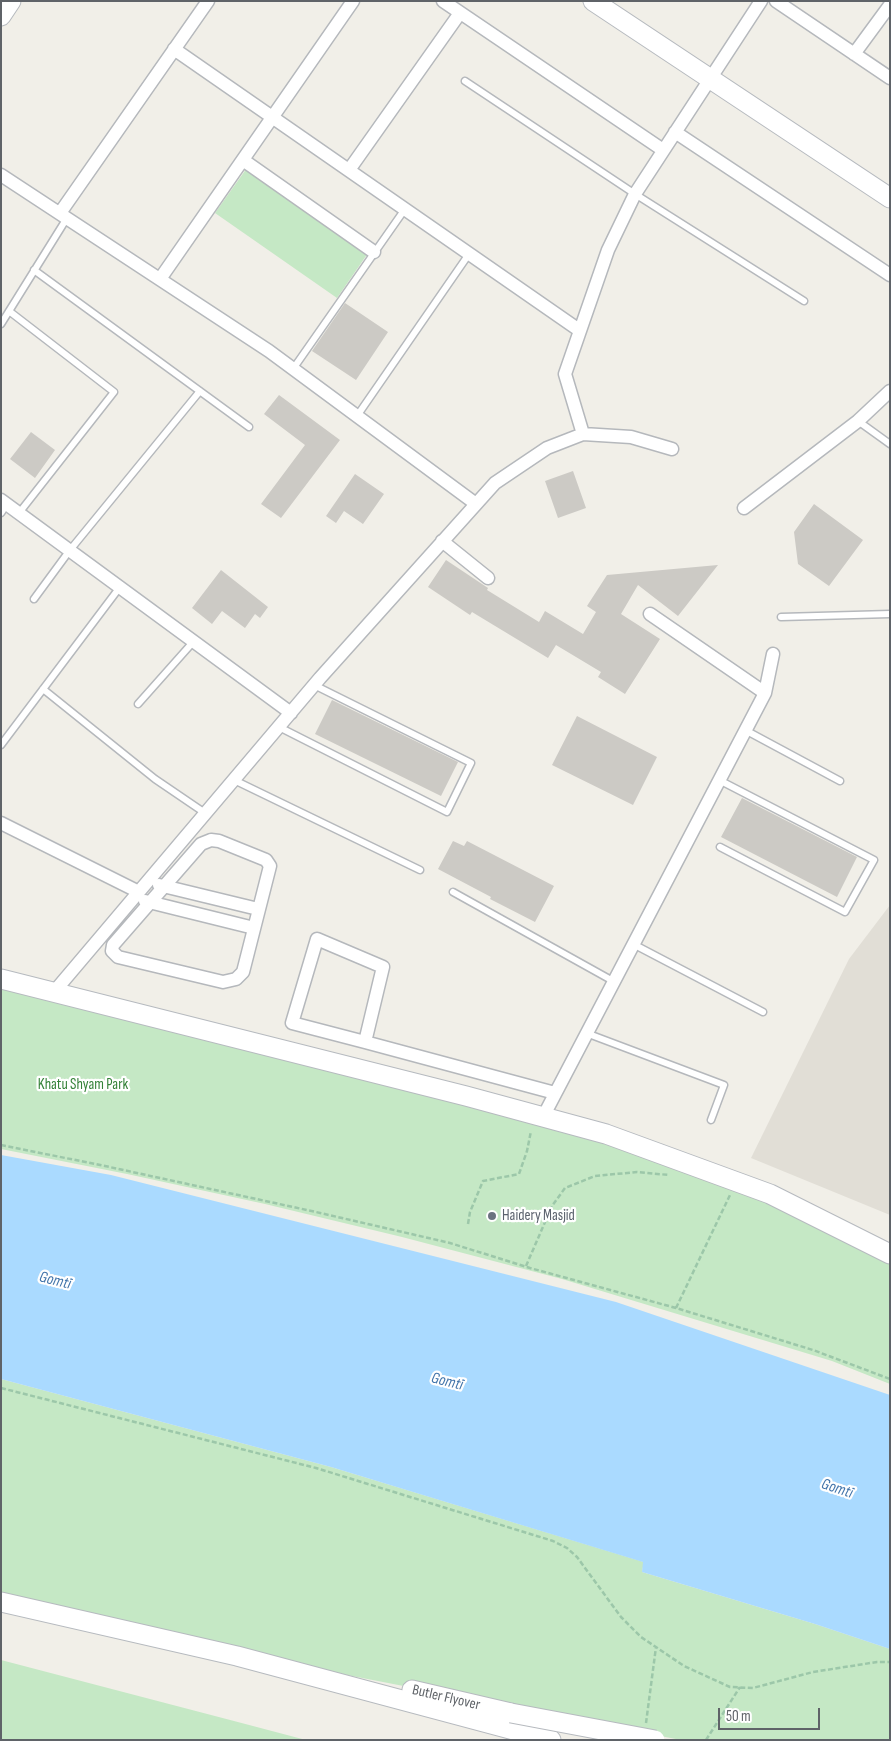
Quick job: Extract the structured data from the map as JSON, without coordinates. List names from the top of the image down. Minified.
{"streets":{"street":["Butler Flyover"]},"water":["Gomtī"],"parks":["Khatu Shyam Park"],"places":["Haidery Masjid"],"scale_bar":"50 m"}
